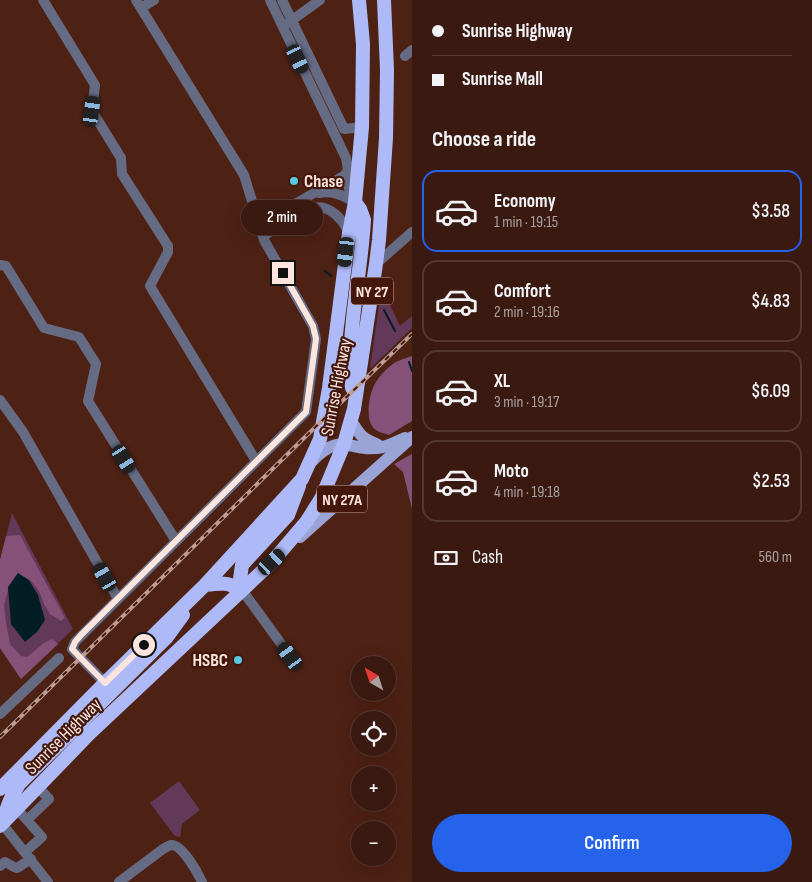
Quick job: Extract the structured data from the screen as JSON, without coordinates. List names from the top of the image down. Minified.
{"streets":{"highway":["NY 27","Sunrise Highway"],"main road":["NY 27A"]},"crossings":[["Sunrise Highway","NY 27A"]],"places":["Chase","HSBC"],"north":"top left","page":{"banner":["Sunrise Highway","Sunrise Mall"],"heading":"Choose a ride","list":[{"name":"Economy","note":"1 min · 19:15","value":"$3.58"},{"name":"Comfort","note":"2 min · 19:16","value":"$4.83"},{"name":"XL","note":"3 min · 19:17","value":"$6.09"},{"name":"Moto","note":"4 min · 19:18","value":"$2.53"}],"bubble":"2 min","pay":["Cash","560 m"],"map_buttons":["+","−"],"buttons":"Confirm"}}
